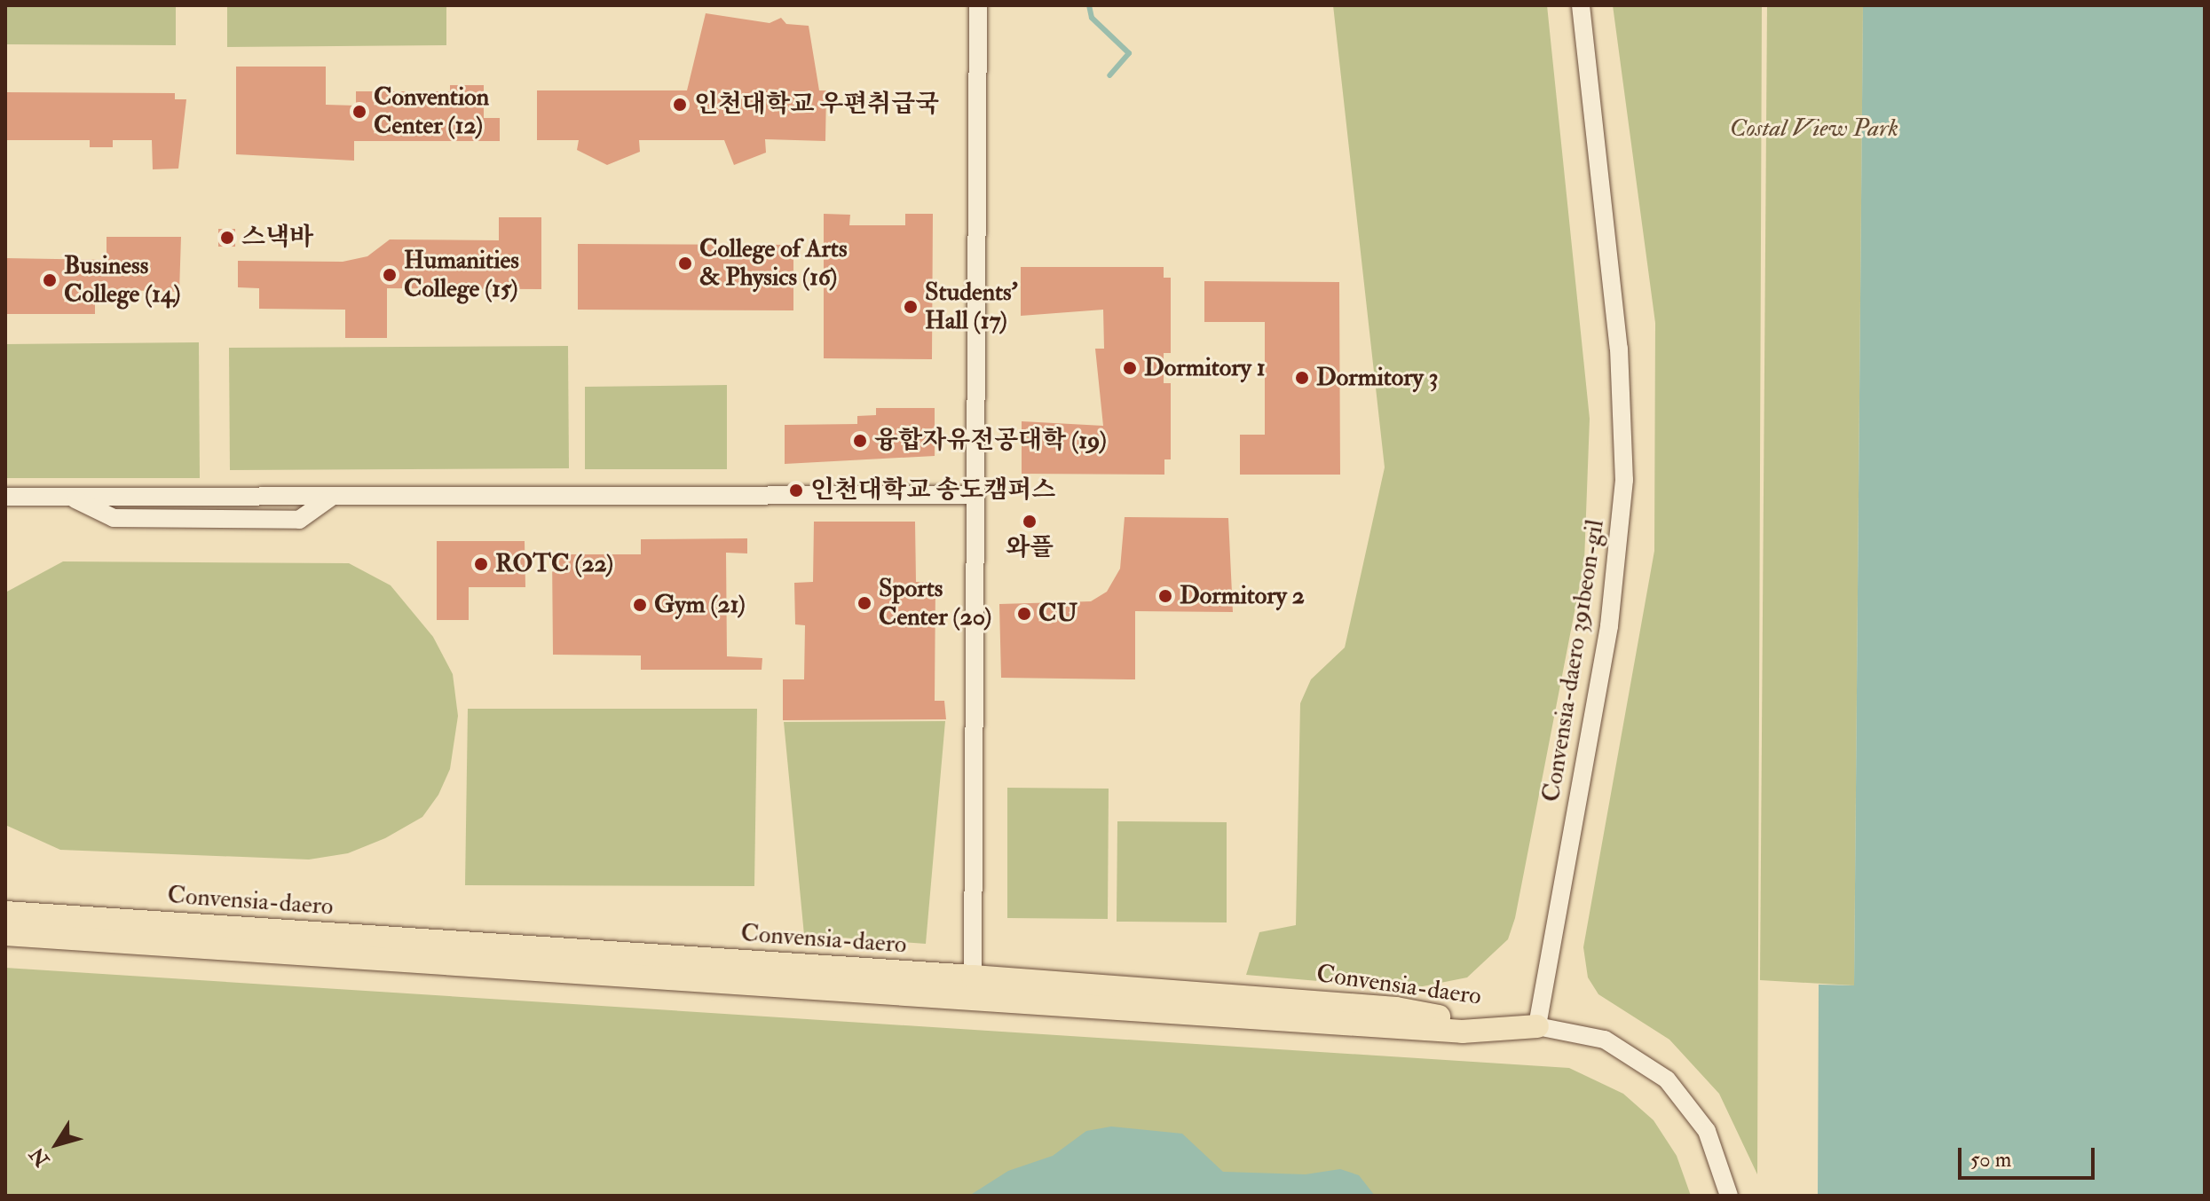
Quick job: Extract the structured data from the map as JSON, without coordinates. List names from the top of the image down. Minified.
{"streets":{"main road":["Convensia-daero"],"street":["Convensia-daero 391beon-gil"]},"parks":["Costal View Park"],"places":["인천대학교 우편취급국","Convention Center (12)","스낵바","College of Arts & Physics (16)","Humanities College (15)","Business College (14)","Students' Hall (17)","Dormitory 1","Dormitory 3","융합자유전공대학 (19)","인천대학교 송도캠퍼스","와플","ROTC (22)","Dormitory 2","Sports Center (20)","Gym (21)","CU"],"scale_bar":"50 m","north":"bottom left"}
